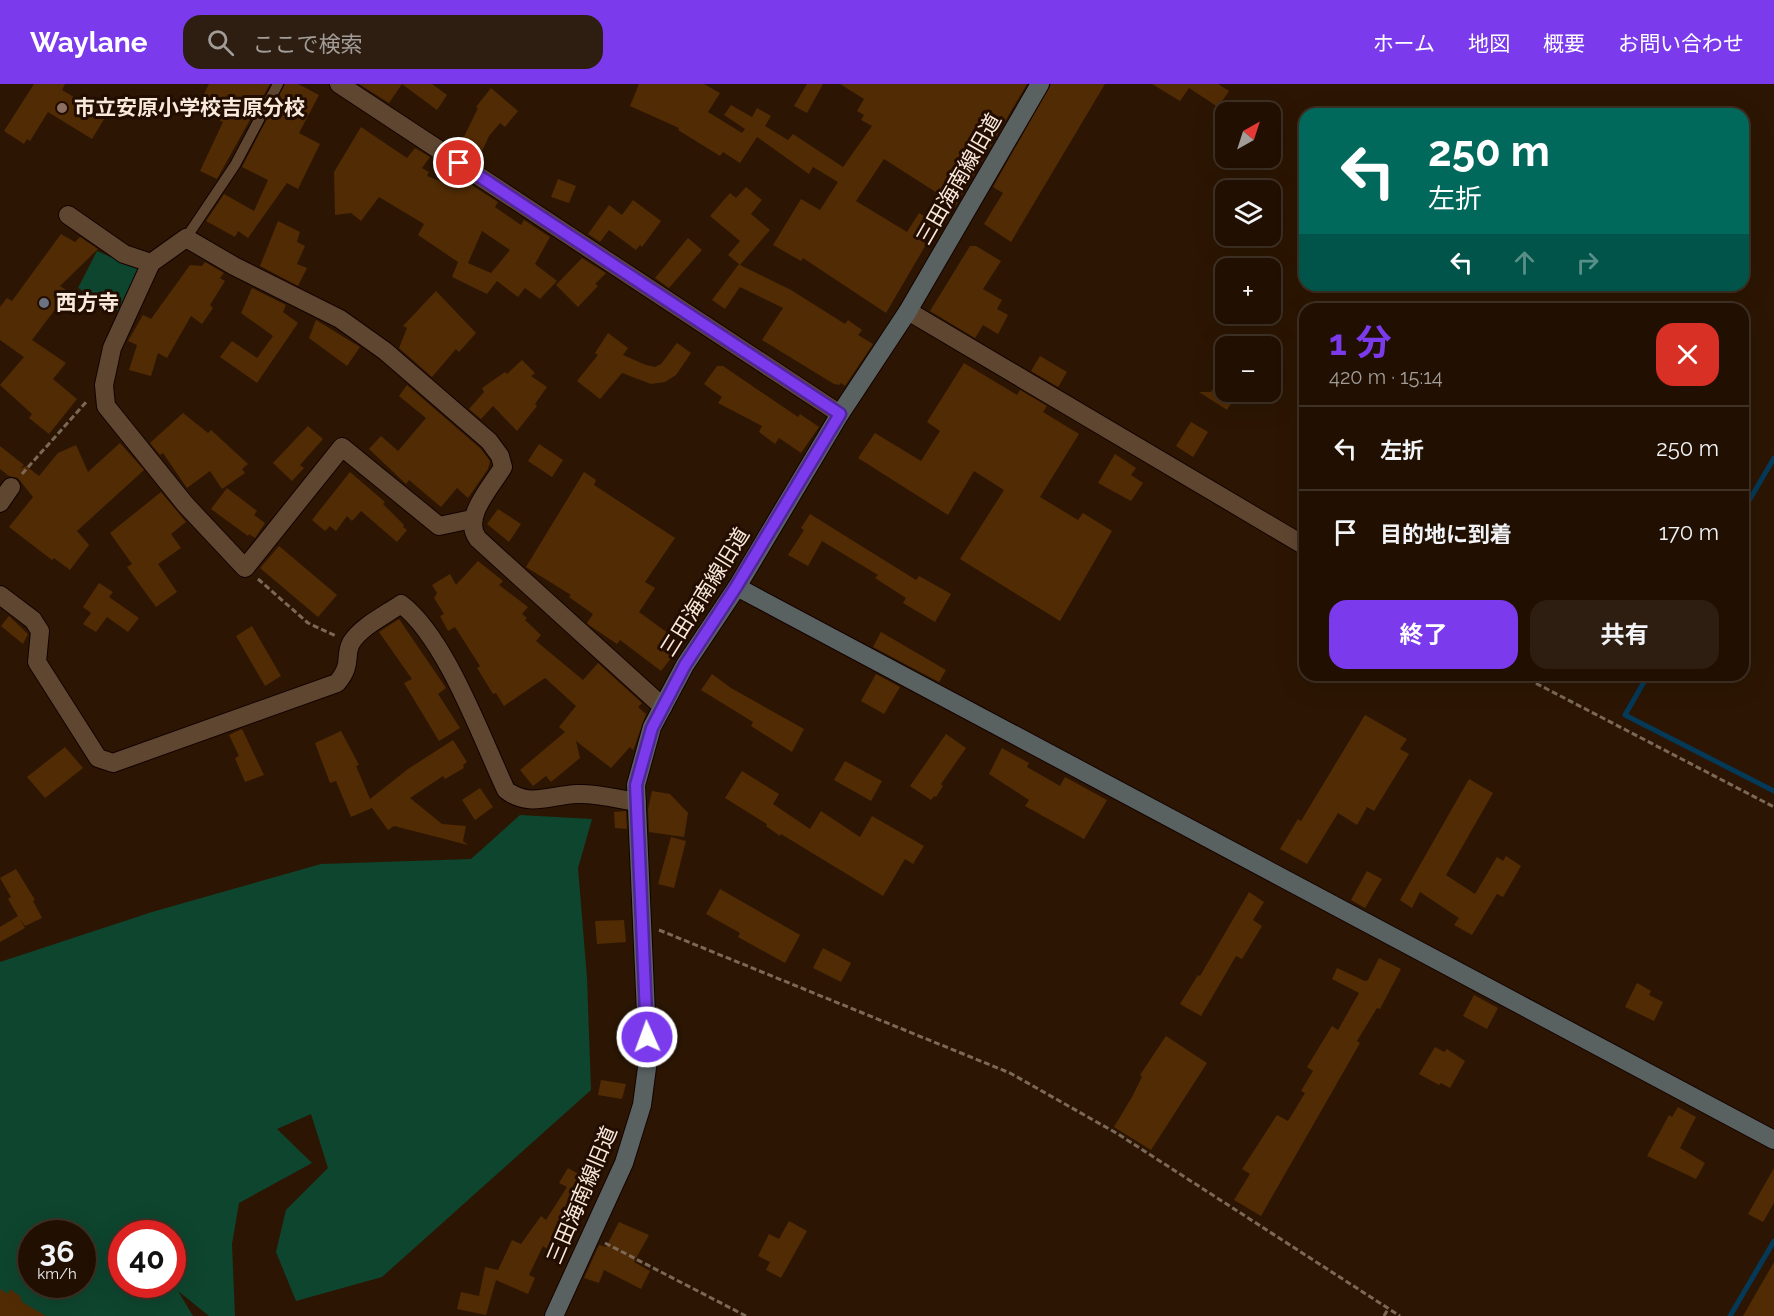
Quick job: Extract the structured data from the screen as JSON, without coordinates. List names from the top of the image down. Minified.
{"streets":{"street":["三田海南線旧道"]},"places":["市立安原小学校吉原分校","西方寺"],"north":"top right","page":{"header":"Waylane","search":"ここで検索","nav":["ホーム","地図","概要","お問い合わせ"],"map_buttons":["+","−"],"turn":["250 m","左折"],"heading":["1 分","420 m · 15:14"],"list":[{"name":"左折","value":"250 m"},{"name":"目的地に到着","value":"170 m"}],"buttons":["終了","共有"],"speed":"36 km/h","limit":"40"}}
